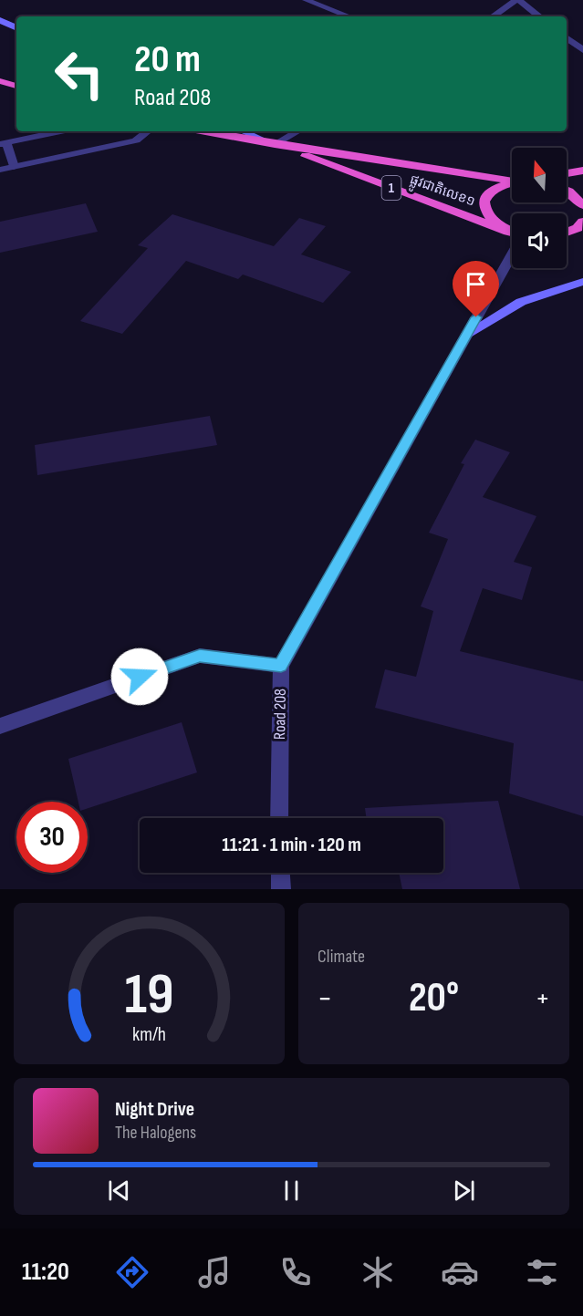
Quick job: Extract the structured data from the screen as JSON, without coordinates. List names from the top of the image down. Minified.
{"streets":{"highway":["1","ផ្លូវជាតិលេខ១"],"street":["Road 208"]},"north":"top","page":{"turn":["20 m","Road 208"],"limit":"30","trip":"11:21 · 1 min · 120 m","tile":"Climate","heat":["−","20°","+"],"song":["Night Drive","The Halogens"],"tabs":"11:20","gauge":["19","km/h"]}}
